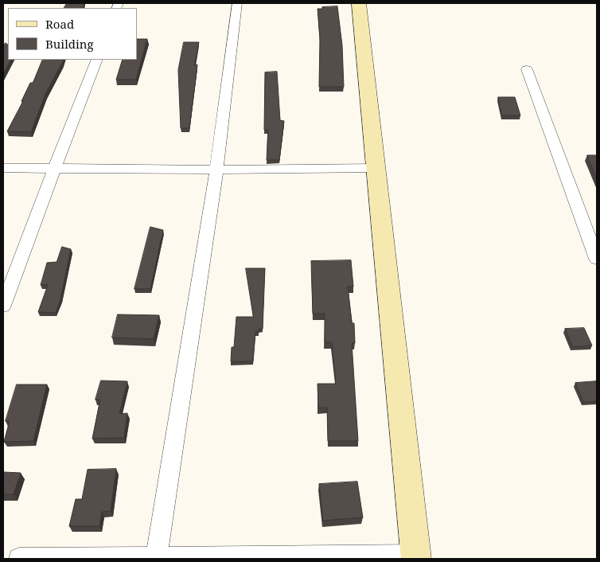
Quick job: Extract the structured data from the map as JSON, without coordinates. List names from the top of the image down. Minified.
{"legend":["Road","Building"]}
